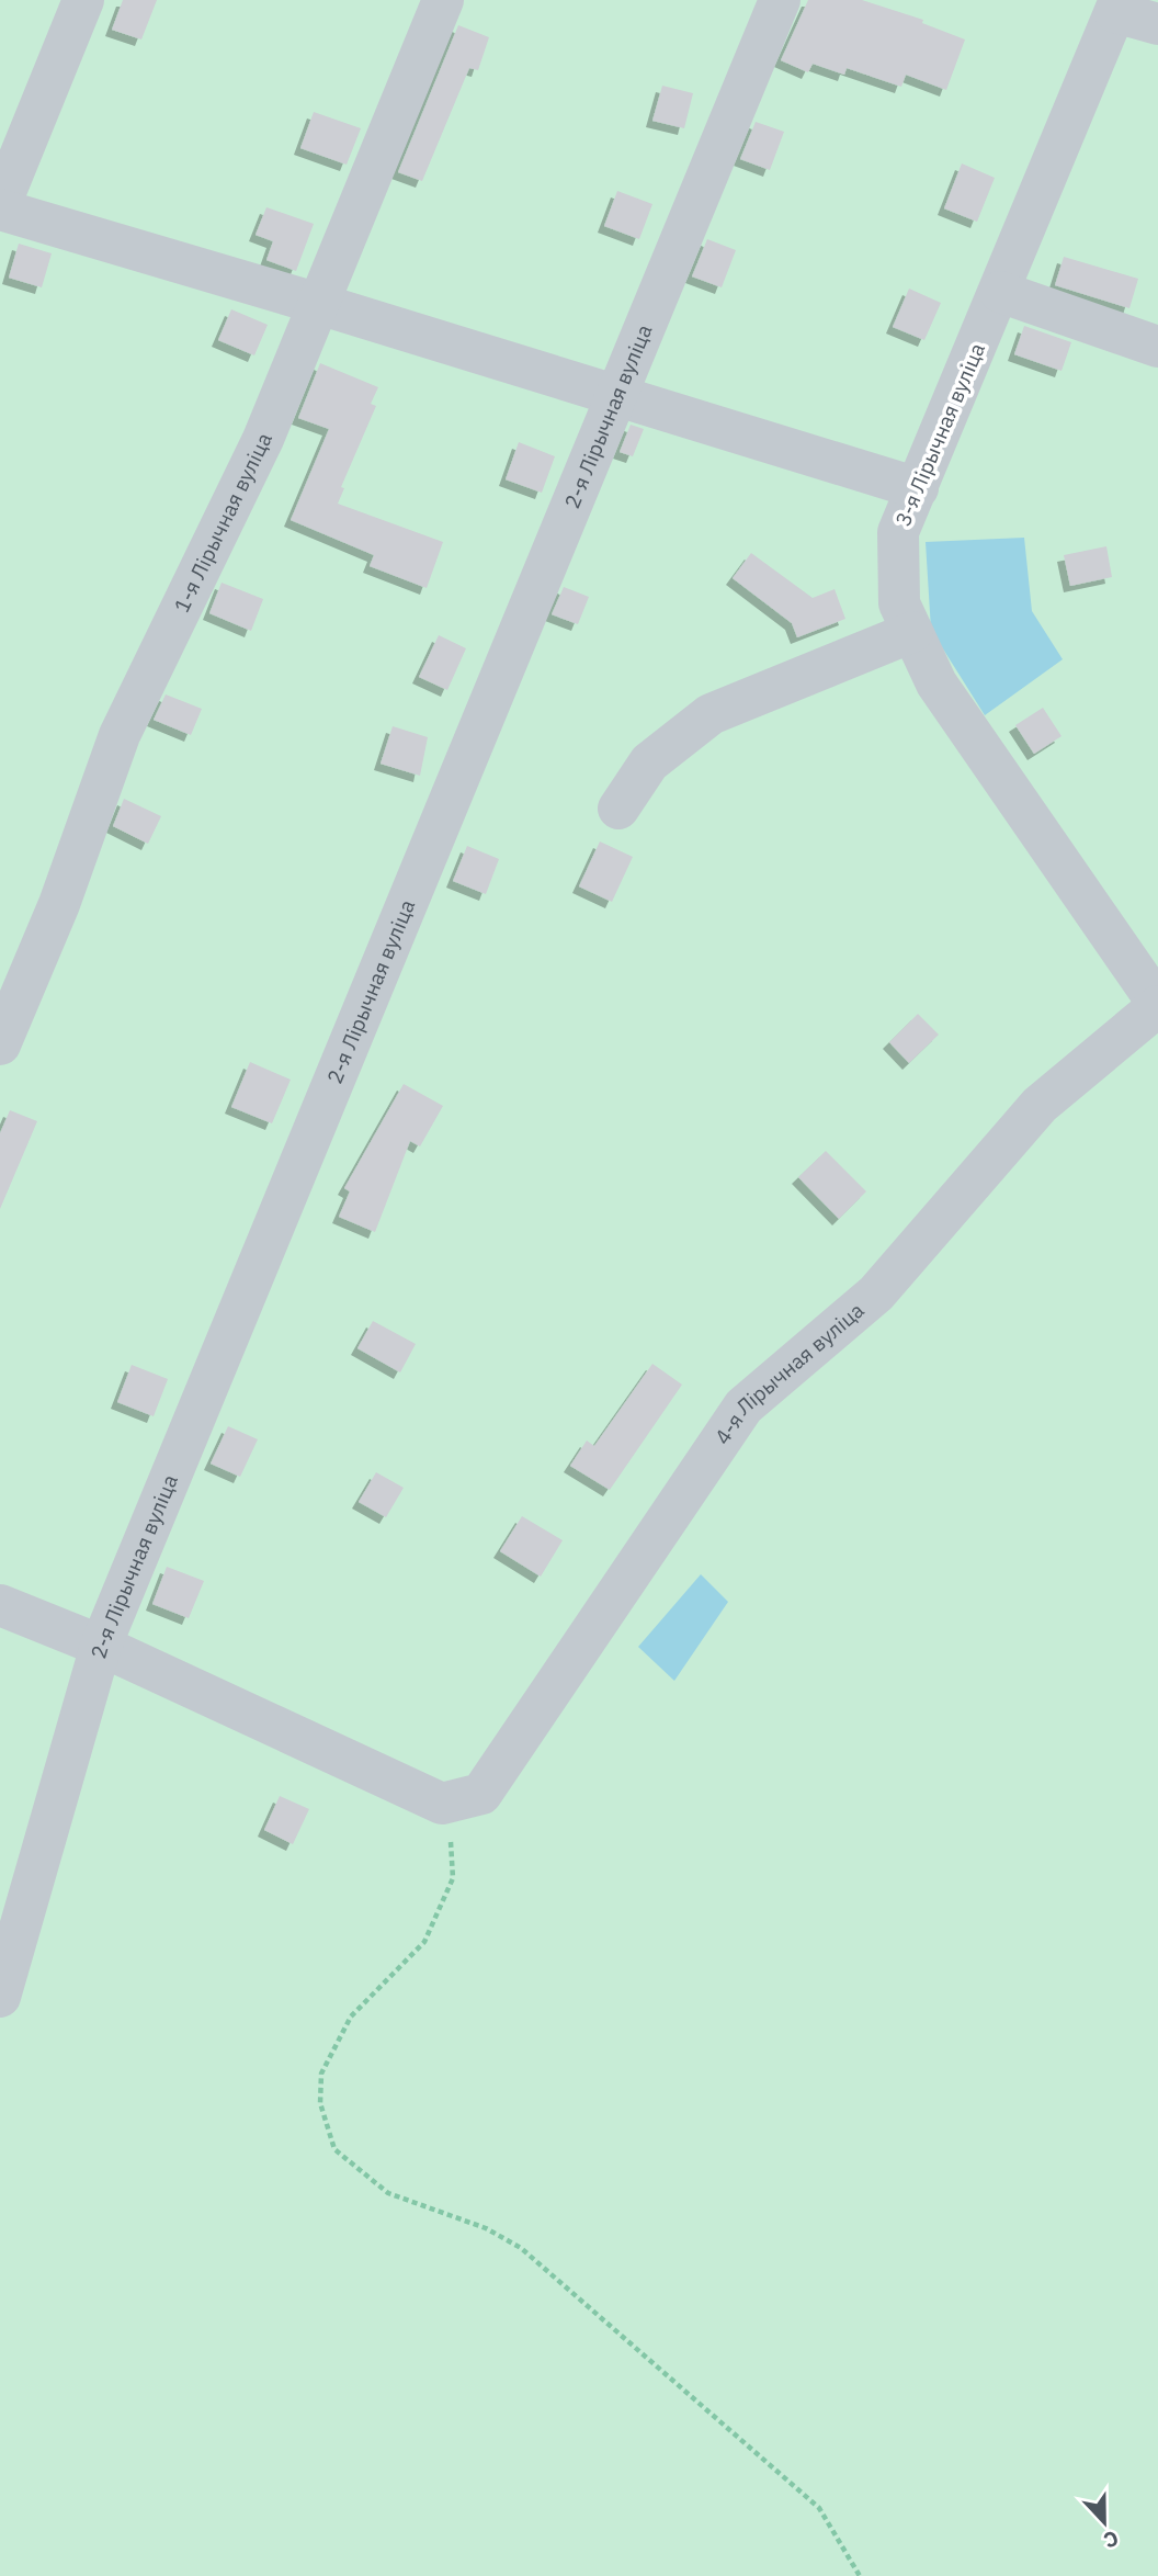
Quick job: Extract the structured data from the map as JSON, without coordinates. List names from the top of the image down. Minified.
{"streets":{"lane":["2-я Лірычная вуліца","3-я Лірычная вуліца","1-я Лірычная вуліца","4-я Лірычная вуліца"]},"crossings":[["3-я Лірычная вуліца","4-я Лірычная вуліца"]],"north":"bottom"}
